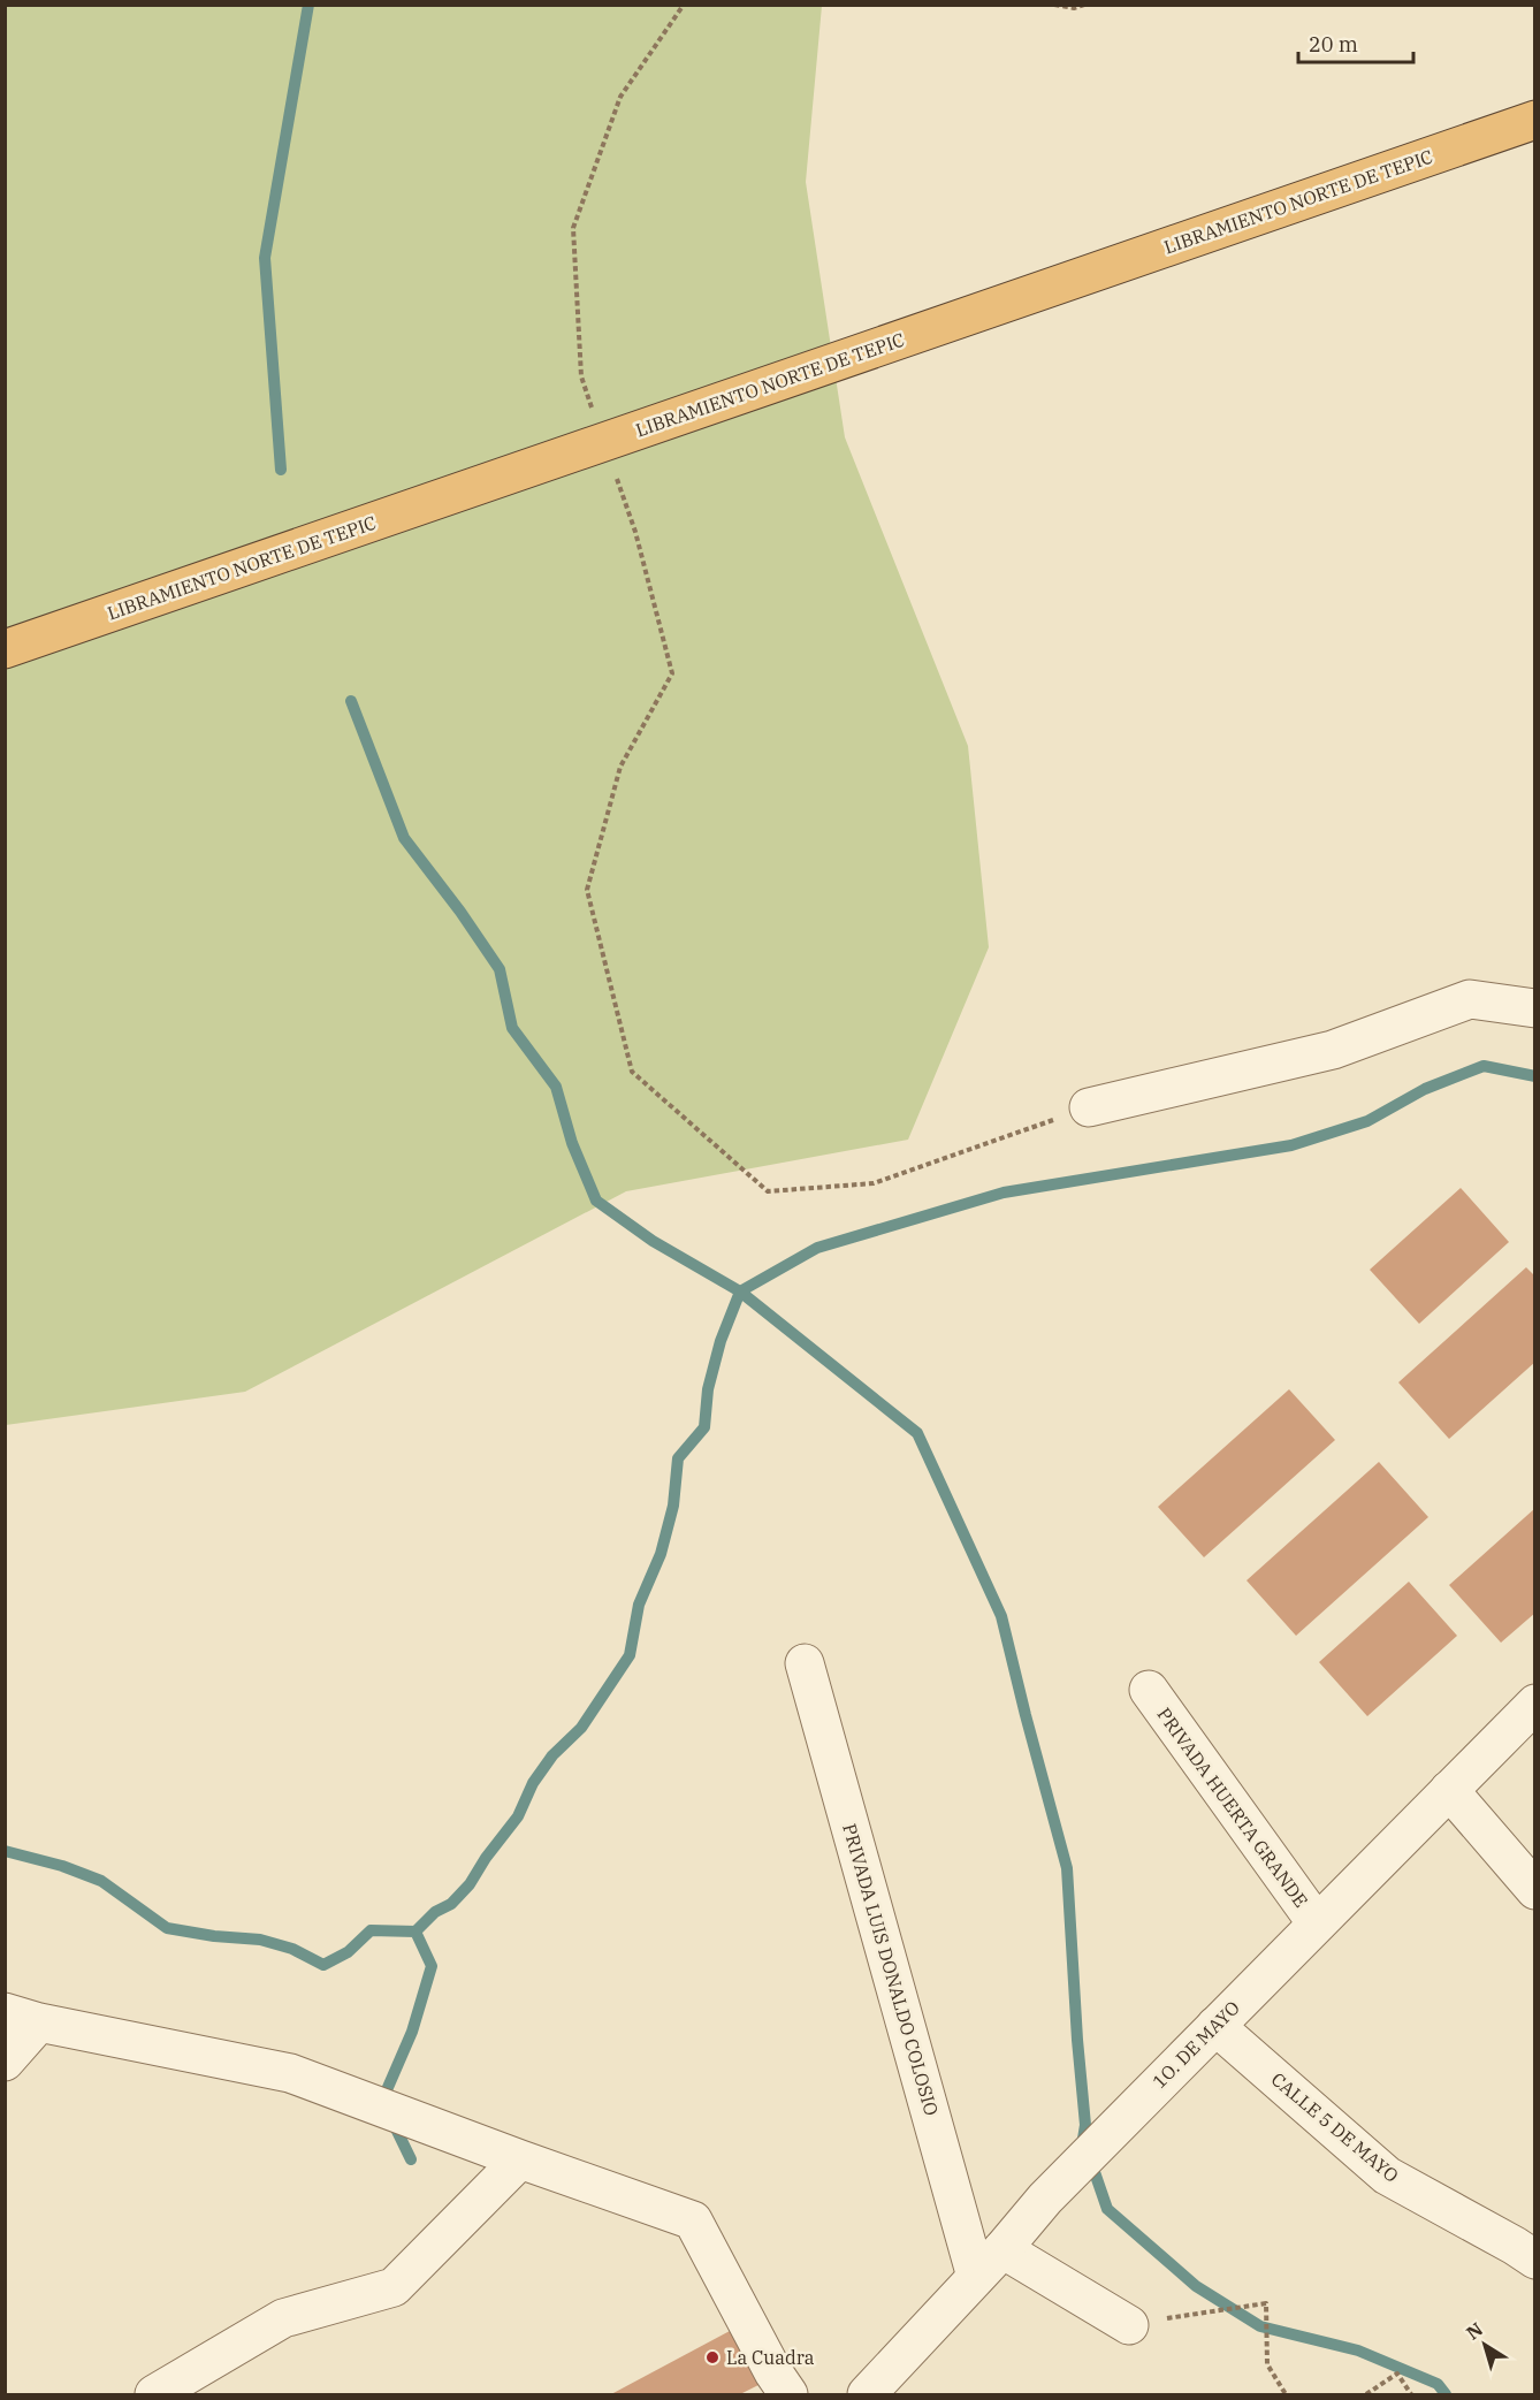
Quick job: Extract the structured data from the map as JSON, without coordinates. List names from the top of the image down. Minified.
{"streets":{"highway":["LIBRAMIENTO NORTE DE TEPIC"],"street":["PRIVADA HUERTA GRANDE","PRIVADA LUIS DONALDO COLOSIO","1O. DE MAYO","CALLE 5 DE MAYO"]},"crossings":[["PRIVADA HUERTA GRANDE","1O. DE MAYO"],["PRIVADA LUIS DONALDO COLOSIO","1O. DE MAYO"],["1O. DE MAYO","CALLE 5 DE MAYO"]],"places":["La Cuadra"],"scale_bar":"20 m","north":"top left"}
